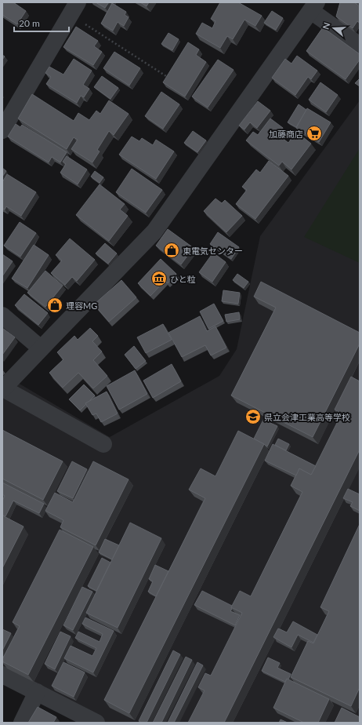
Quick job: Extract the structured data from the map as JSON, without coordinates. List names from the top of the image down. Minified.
{"places":{"supermarket":["加藤商店"],"shop":["東電気センター","理容MG"],"museum":["ひと粒"],"school or university":["県立会津工業高等学校"]},"scale_bar":"20 m","north":"left"}
